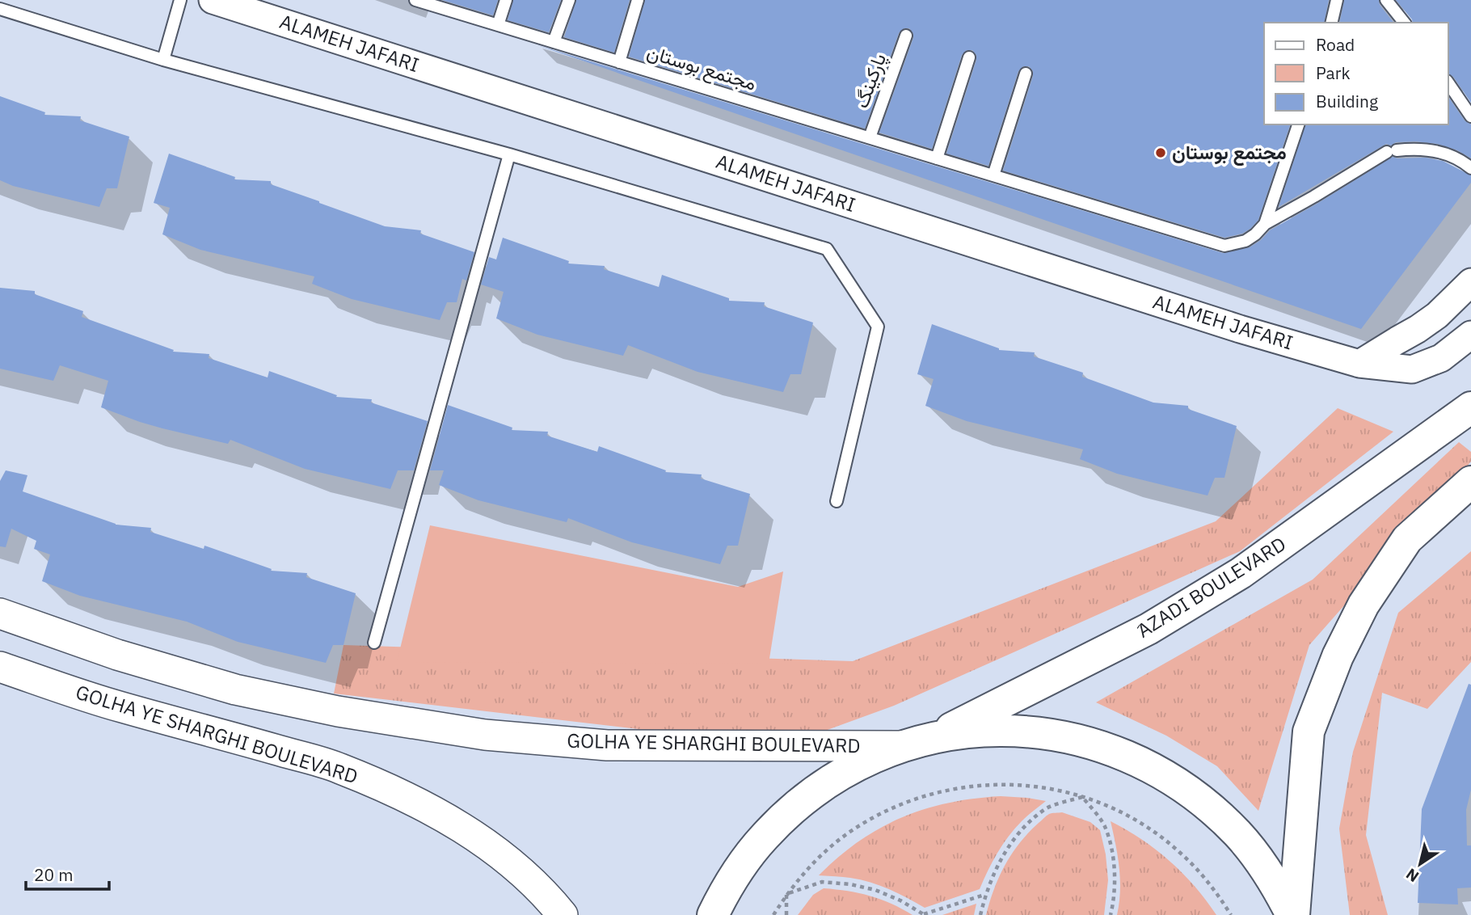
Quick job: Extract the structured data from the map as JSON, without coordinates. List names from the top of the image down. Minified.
{"streets":{"main road":["َAZADI BOULEVARD","GOLHA YE SHARGHI BOULEVARD"],"street":["ALAMEH JAFARI"],"lane":["مجتمع بوستان","پارکینگ"]},"crossings":[["مجتمع بوستان","پارکینگ"]],"places":["مجتمع بوستان"],"legend":["Road","Park","Building"],"scale_bar":"20 m","north":"bottom left"}
